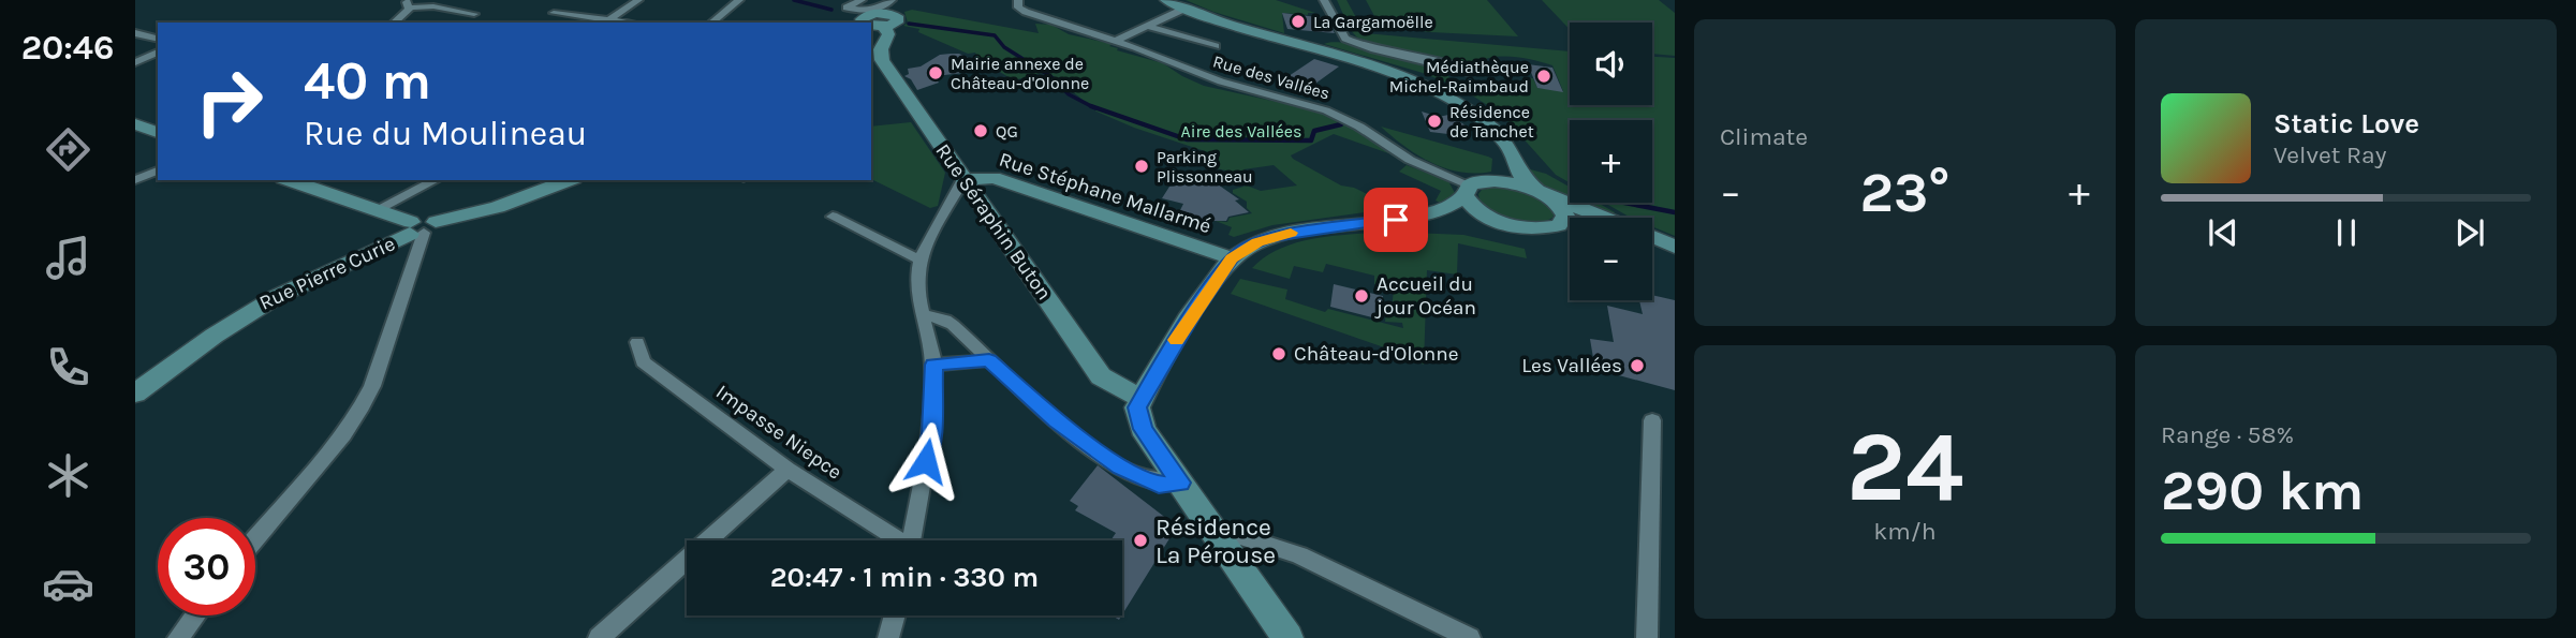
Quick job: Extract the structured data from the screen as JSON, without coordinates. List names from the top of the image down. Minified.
{"streets":{"street":["Rue des Vallées","Rue Stéphane Mallarmé","Rue Séraphin Buton","Rue Pierre Curie","Impasse Niepce"]},"crossings":[["Rue Stéphane Mallarmé","Rue Séraphin Buton"]],"parks":["Aire des Vallées"],"places":["La Gargamoëlle","Mairie annexe de Château-d'Olonne","Médiathèque Michel-Raimbaud","Résidence de Tanchet","QG","Parking Plissonneau","Accueil du jour Océan","Château-d'Olonne","Les Vallées","Résidence La Pérouse"],"page":{"tabs":"20:46","tile":["Climate",["24","km/h"],["Range · 58%","290 km"]],"map_buttons":["+","−"],"turn":["40 m","Rue du Moulineau"],"song":["Static Love","Velvet Ray"],"heat":["−","23°","+"],"limit":"30","trip":"20:47 · 1 min · 330 m"}}
